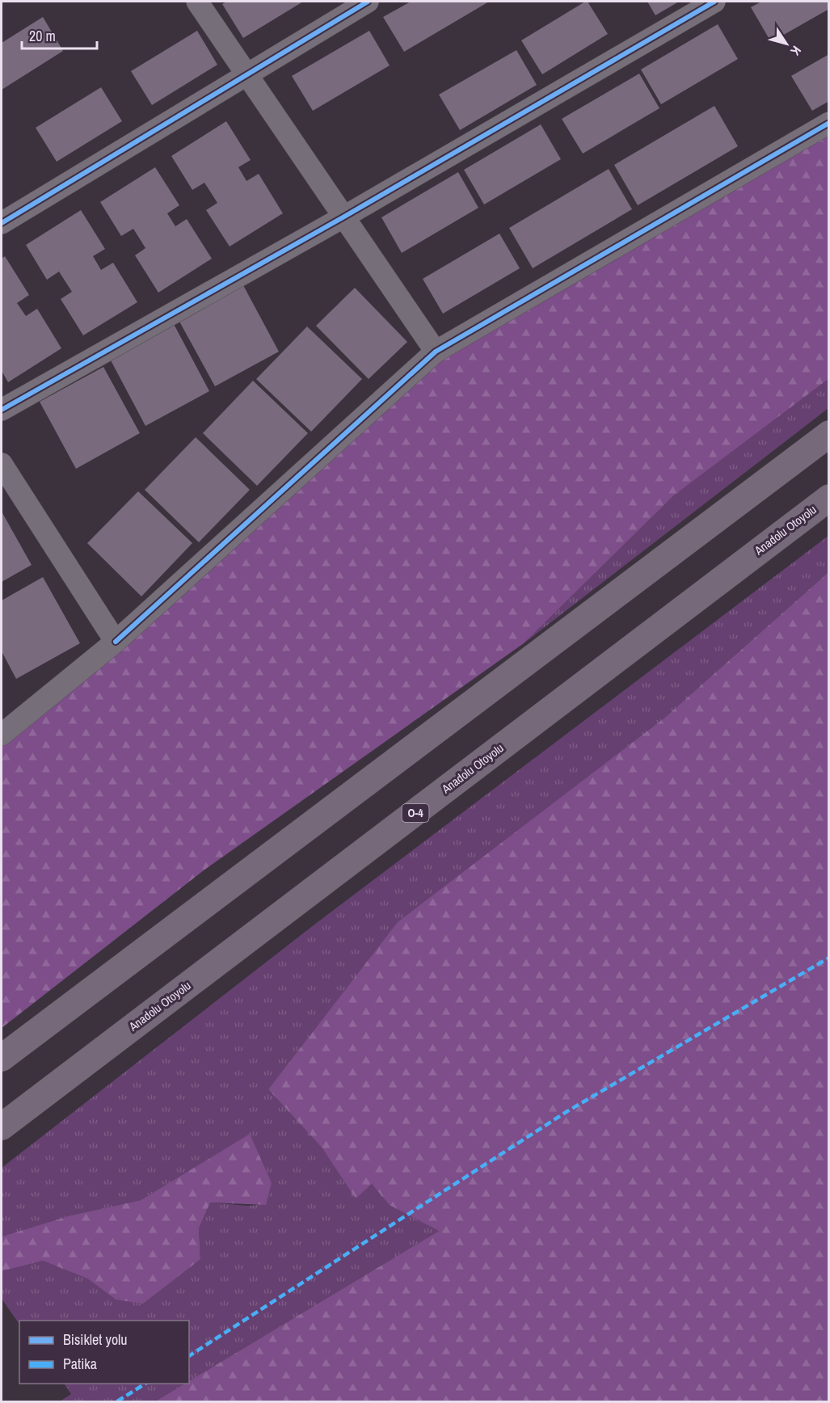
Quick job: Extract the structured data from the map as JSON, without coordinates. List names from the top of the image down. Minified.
{"streets":{"highway":["Anadolu Otoyolu","O-4"]},"legend":["Bisiklet yolu","Patika"],"scale_bar":"20 m","north":"bottom right"}
